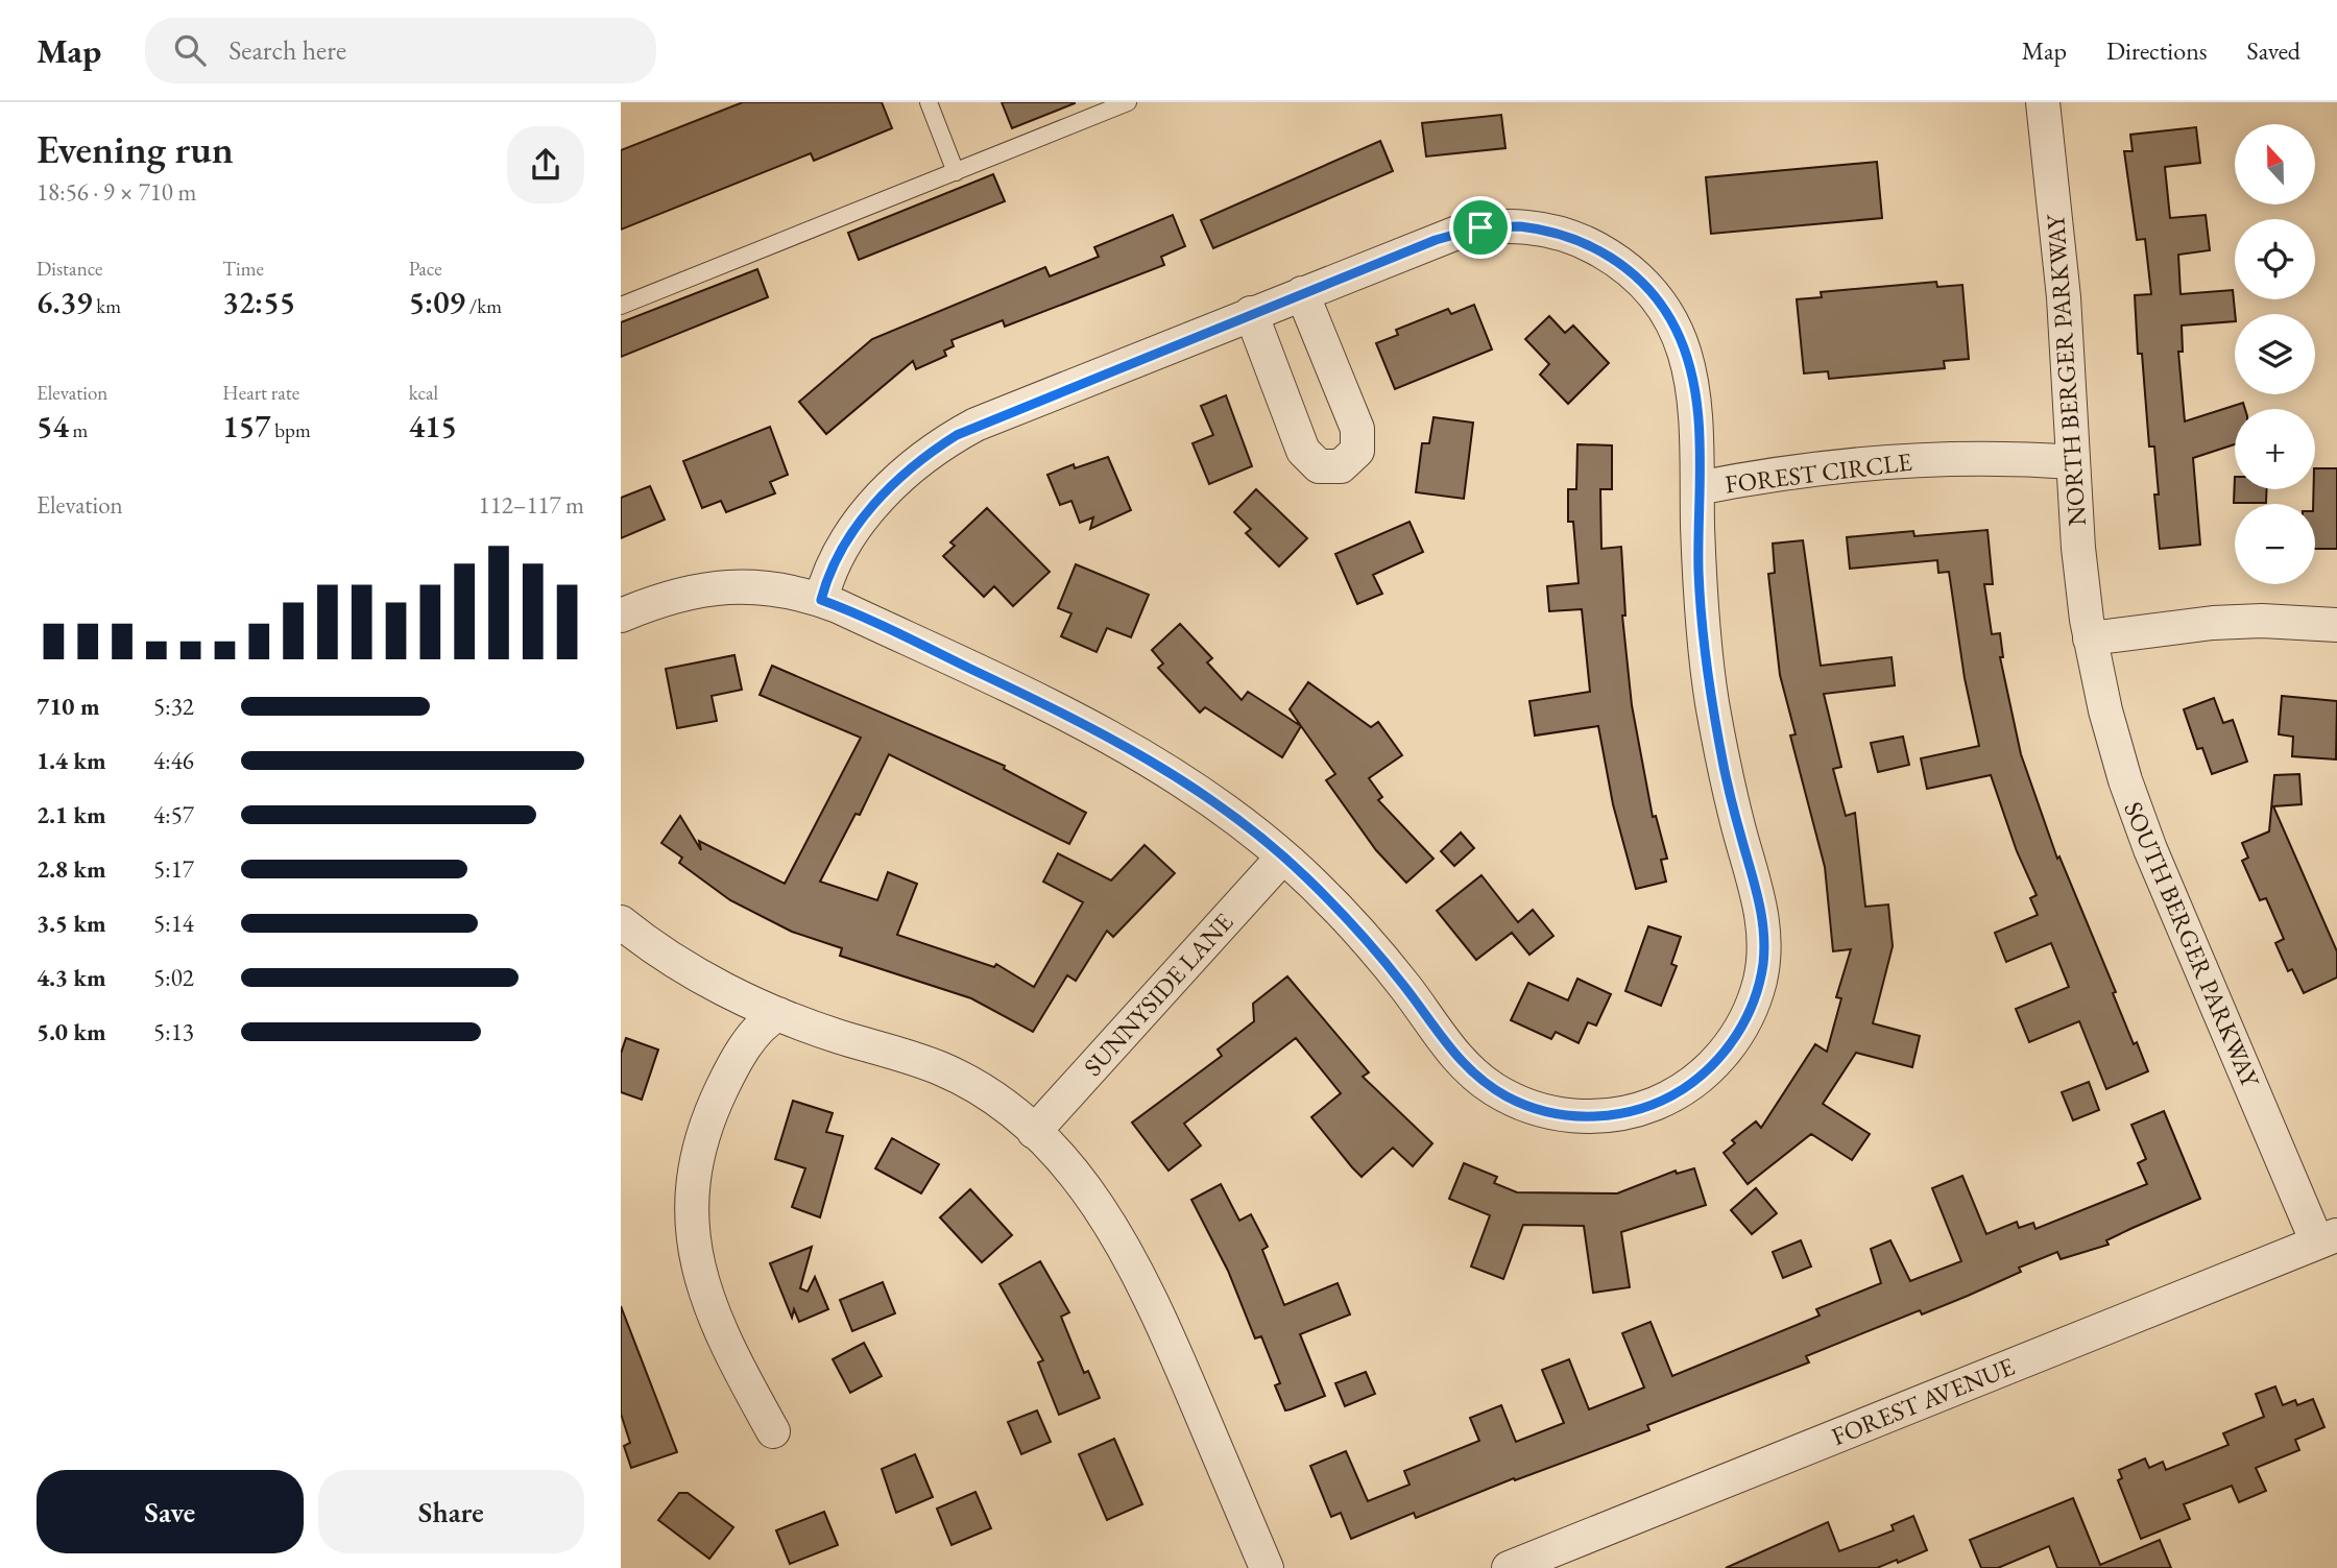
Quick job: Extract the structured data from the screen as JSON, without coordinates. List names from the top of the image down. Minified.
{"streets":{"street":["NORTH BERGER PARKWAY","FOREST CIRCLE","SOUTH BERGER PARKWAY","SUNNYSIDE LANE","FOREST AVENUE"]},"crossings":[["NORTH BERGER PARKWAY","FOREST CIRCLE"],["NORTH BERGER PARKWAY","SOUTH BERGER PARKWAY"],["FOREST CIRCLE","SUNNYSIDE LANE"],["SOUTH BERGER PARKWAY","FOREST AVENUE"]],"north":"top","page":{"header":"Map","search":"Search here","nav":["Map","Directions","Saved"],"heading":["Evening run","18:56 · 9 × 710 m"],"map_buttons":["+","−"],"stats":[["Distance","6.39 km"],["Time","32:55"],["Pace","5:09 /km"],["Elevation","54 m"],["Heart rate","157 bpm"],["kcal","415"]],"chart":["Elevation","112–117 m"],"list":[{"name":"710 m","note":"5:32"},{"name":"1.4 km","note":"4:46"},{"name":"2.1 km","note":"4:57"},{"name":"2.8 km","note":"5:17"},{"name":"3.5 km","note":"5:14"},{"name":"4.3 km","note":"5:02"},{"name":"5.0 km","note":"5:13"}],"buttons":["Save","Share"]}}
